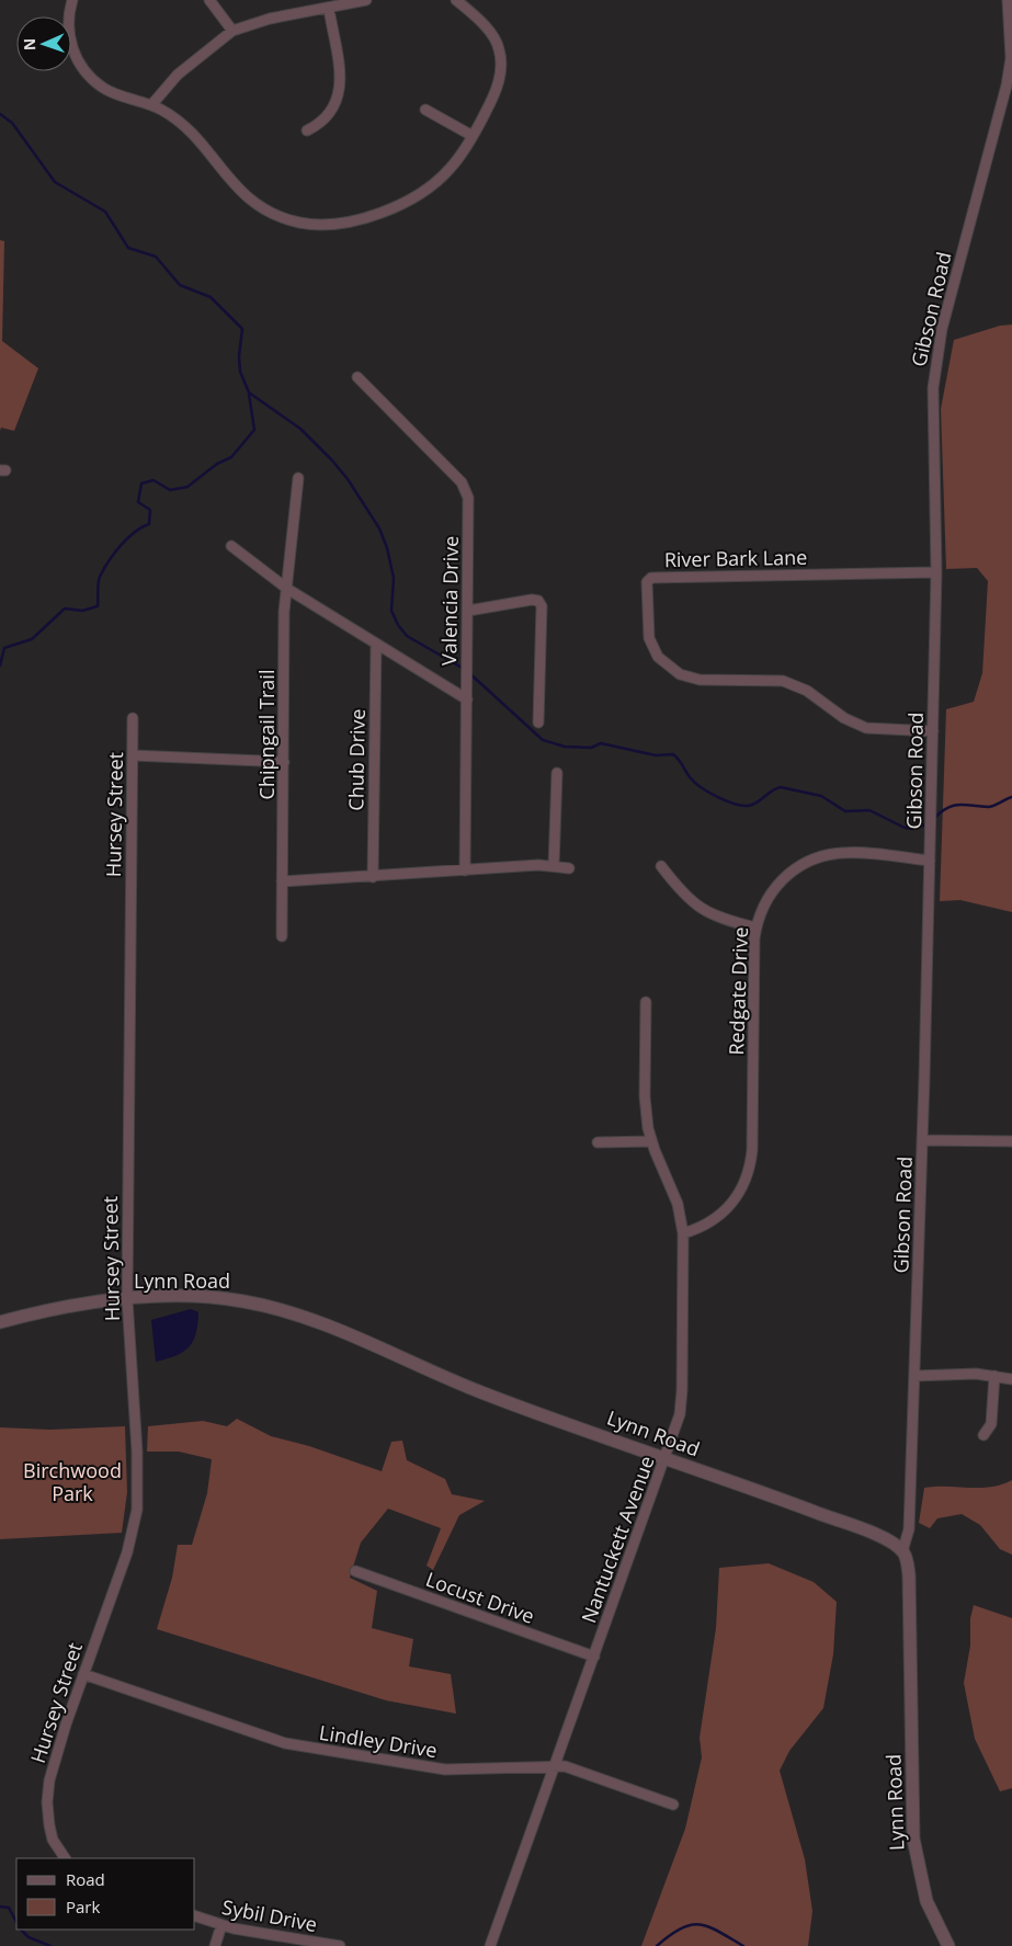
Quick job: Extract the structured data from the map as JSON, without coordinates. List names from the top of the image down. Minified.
{"streets":{"street":["Gibson Road","River Bark Lane","Valencia Drive","Chipngail Trail","Chub Drive","Hursey Street","Redgate Drive","Lynn Road","Nantuckett Avenue","Locust Drive","Lindley Drive","Sybil Drive"]},"crossings":[["Gibson Road","River Bark Lane"],["Gibson Road","Redgate Drive"],["Gibson Road","Lynn Road"],["Hursey Street","Lynn Road"],["Hursey Street","Lindley Drive"],["Redgate Drive","Nantuckett Avenue"],["Lynn Road","Nantuckett Avenue"],["Nantuckett Avenue","Locust Drive"],["Nantuckett Avenue","Lindley Drive"]],"parks":["Birchwood Park"],"legend":["Road","Park"],"north":"left"}
